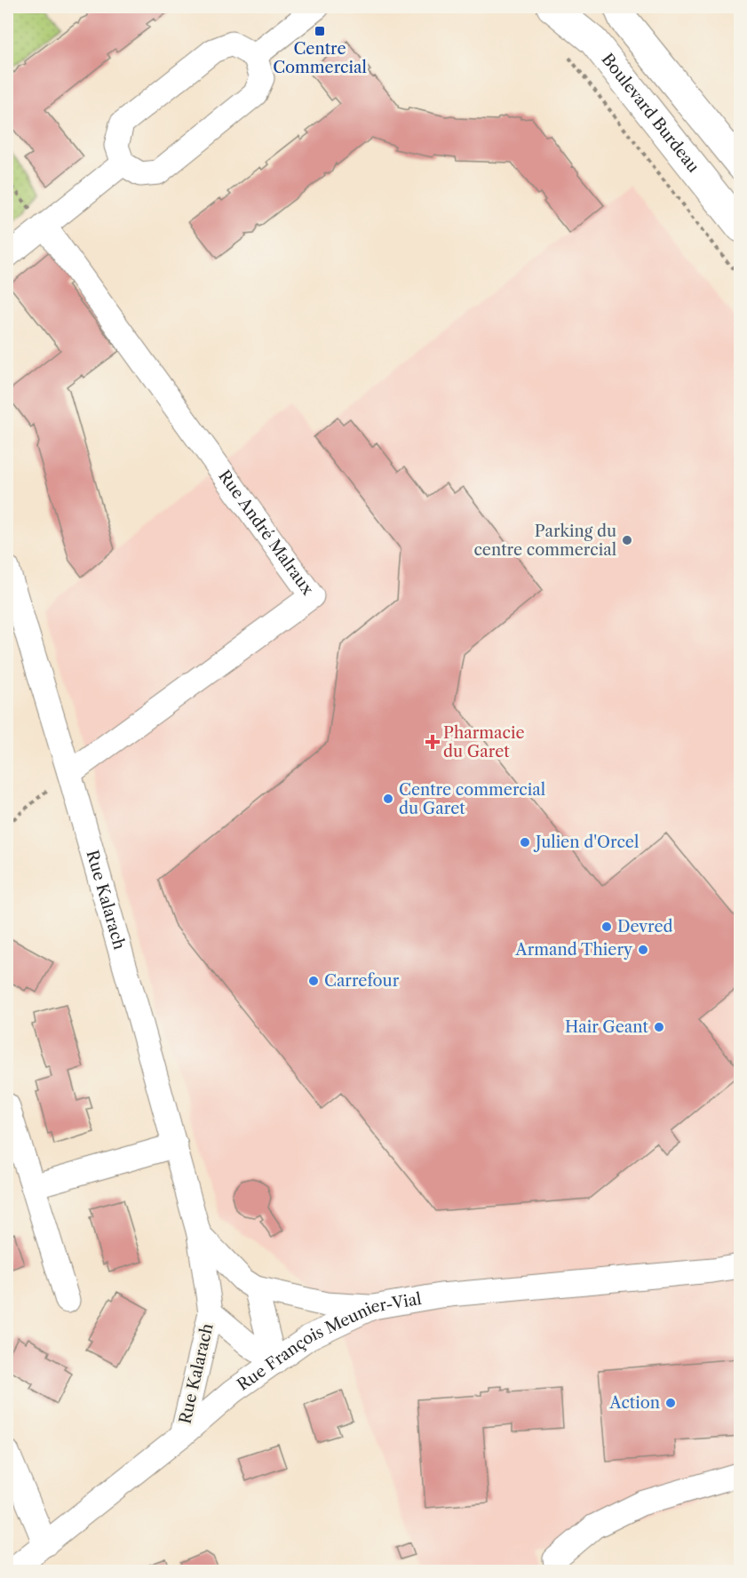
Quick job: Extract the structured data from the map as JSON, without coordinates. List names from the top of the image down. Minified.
{"streets":{"main road":["Boulevard Burdeau"],"street":["Rue André Malraux","Rue Kalarach","Rue François Meunier-Vial"]},"crossings":[["Rue André Malraux","Rue Kalarach"],["Rue Kalarach","Rue François Meunier-Vial"]],"places":{"transit":["Centre Commercial"],"other":["Parking du centre commercial","Centre commercial du Garet","Julien d'Orcel","Devred","Armand Thiery","Carrefour","Hair Geant","Action"],"health":["Pharmacie du Garet"]}}
